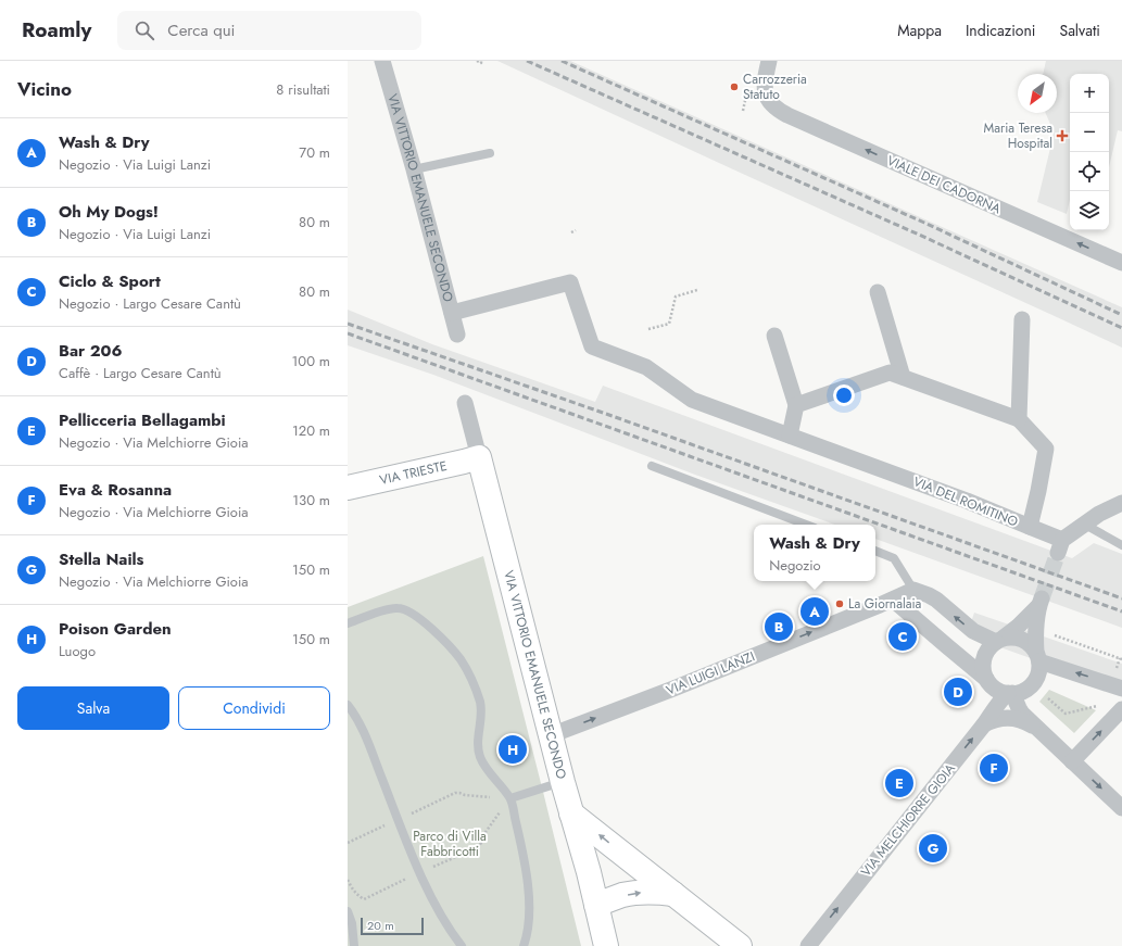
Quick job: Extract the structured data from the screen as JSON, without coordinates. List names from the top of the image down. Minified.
{"streets":{"street":["VIALE DEI CADORNA","VIA VITTORIO EMANUELE SECONDO","VIA TRIESTE","VIA DEL ROMITINO","VIA LUIGI LANZI","VIA MELCHIORRE GIOIA"]},"crossings":[["VIA VITTORIO EMANUELE SECONDO","VIA TRIESTE"],["VIA VITTORIO EMANUELE SECONDO","VIA DEL ROMITINO"],["VIA VITTORIO EMANUELE SECONDO","VIA LUIGI LANZI"]],"one_way":["VIALE DEI CADORNA","VIA LUIGI LANZI","VIA MELCHIORRE GIOIA"],"parks":["Parco di Villa Fabbricotti"],"places":{"other":["Carrozzeria Statuto","La Giornalaia"],"health":["Maria Teresa Hospital"]},"scale_bar":"20 m","north":"bottom left","page":{"header":"Roamly","search":"Cerca qui","nav":["Mappa","Indicazioni","Salvati"],"heading":["Vicino","8 risultati"],"map_buttons":["+","−"],"list":[{"mark":"A","name":"Wash & Dry","note":"Negozio · Via Luigi Lanzi","value":"70 m"},{"mark":"B","name":"Oh My Dogs!","note":"Negozio · Via Luigi Lanzi","value":"80 m"},{"mark":"C","name":"Ciclo & Sport","note":"Negozio · Largo Cesare Cantù","value":"80 m"},{"mark":"D","name":"Bar 206","note":"Caffè · Largo Cesare Cantù","value":"100 m"},{"mark":"E","name":"Pellicceria Bellagambi","note":"Negozio · Via Melchiorre Gioia","value":"120 m"},{"mark":"F","name":"Eva & Rosanna","note":"Negozio · Via Melchiorre Gioia","value":"130 m"},{"mark":"G","name":"Stella Nails","note":"Negozio · Via Melchiorre Gioia","value":"150 m"},{"mark":"H","name":"Poison Garden","note":"Luogo","value":"150 m"}],"popup":["Wash & Dry","Negozio"],"pins":["A","B","C","D","H","F","E","G"],"buttons":["Salva","Condividi"],"scale":"20 m"}}
